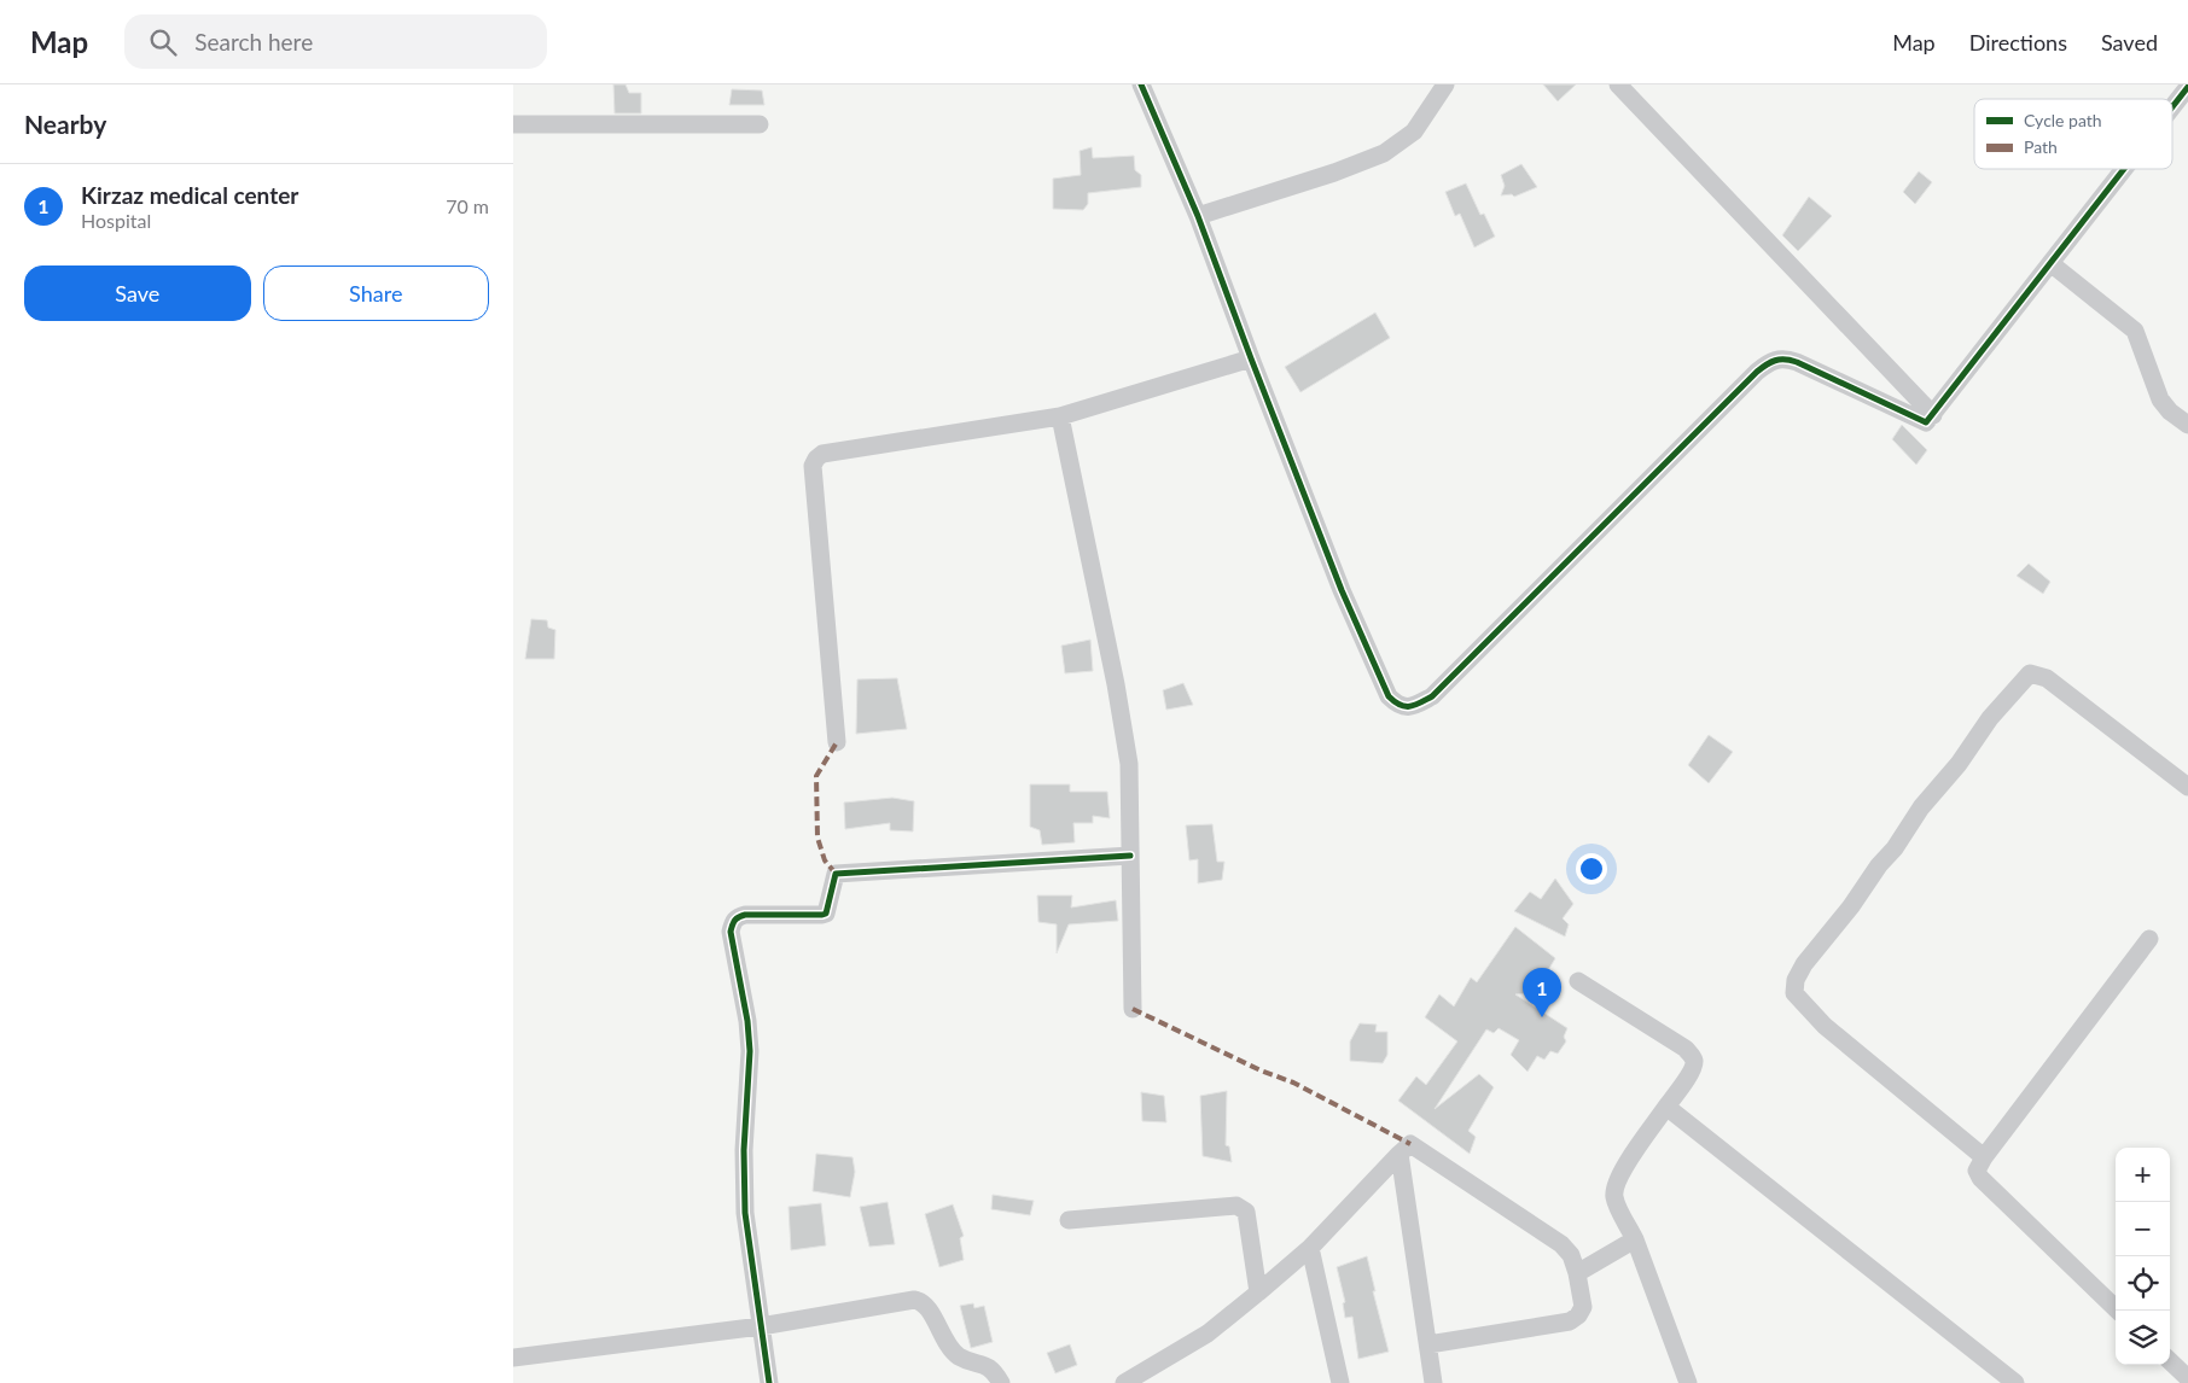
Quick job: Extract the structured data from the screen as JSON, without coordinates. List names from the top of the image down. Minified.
{"legend":["Cycle path","Path"],"page":{"header":"Map","search":"Search here","nav":["Map","Directions","Saved"],"heading":"Nearby","list":[{"mark":"1","name":"Kirzaz medical center","note":"Hospital","value":"70 m"}],"buttons":["Save","Share"],"pins":"1","map_buttons":["+","−"]}}
